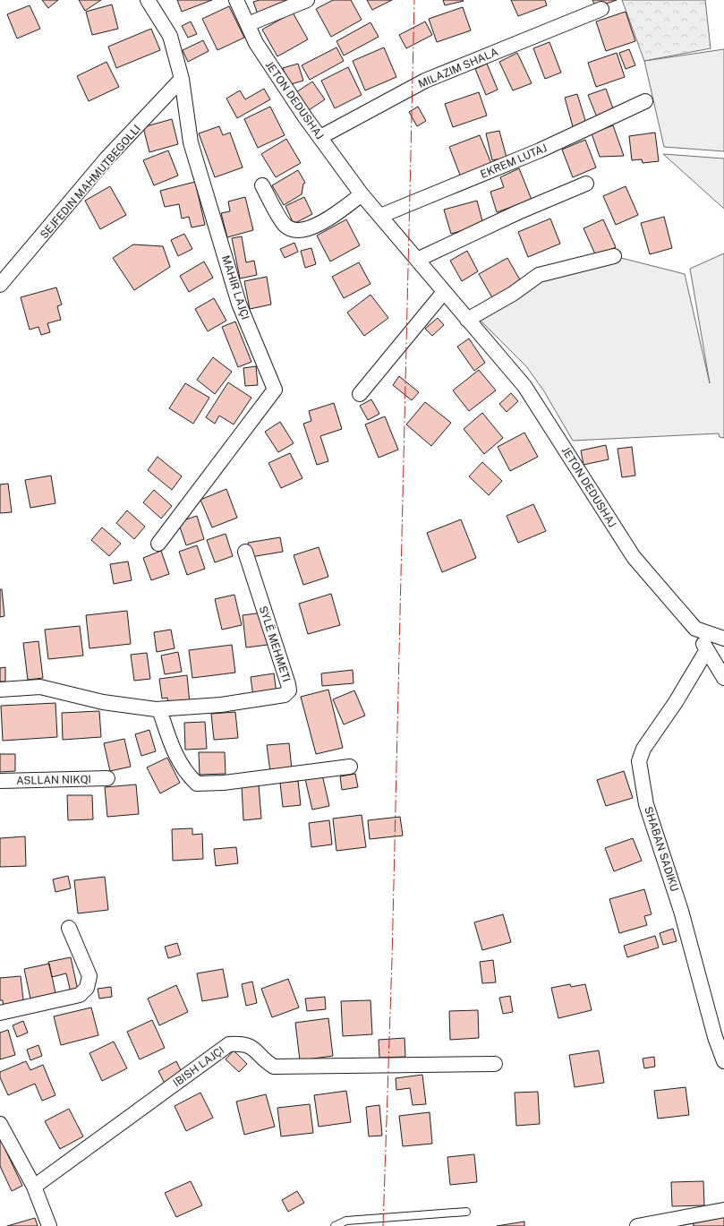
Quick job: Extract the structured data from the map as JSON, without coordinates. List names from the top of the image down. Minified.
{"streets":{"street":["MILAZIM SHALA","JETON DEDUSHAJ","EKREM LUTAJ","SEJFEDIN MAHMUTBEGOLLI","MAHIR LAJÇI","SYLË MEHMETI","ASLLAN NIKQI","SHABAN SADIKU","IBISH LAJÇI"]},"crossings":[["MILAZIM SHALA","JETON DEDUSHAJ"],["JETON DEDUSHAJ","EKREM LUTAJ"],["JETON DEDUSHAJ","SHABAN SADIKU"],["SEJFEDIN MAHMUTBEGOLLI","MAHIR LAJÇI"]]}
